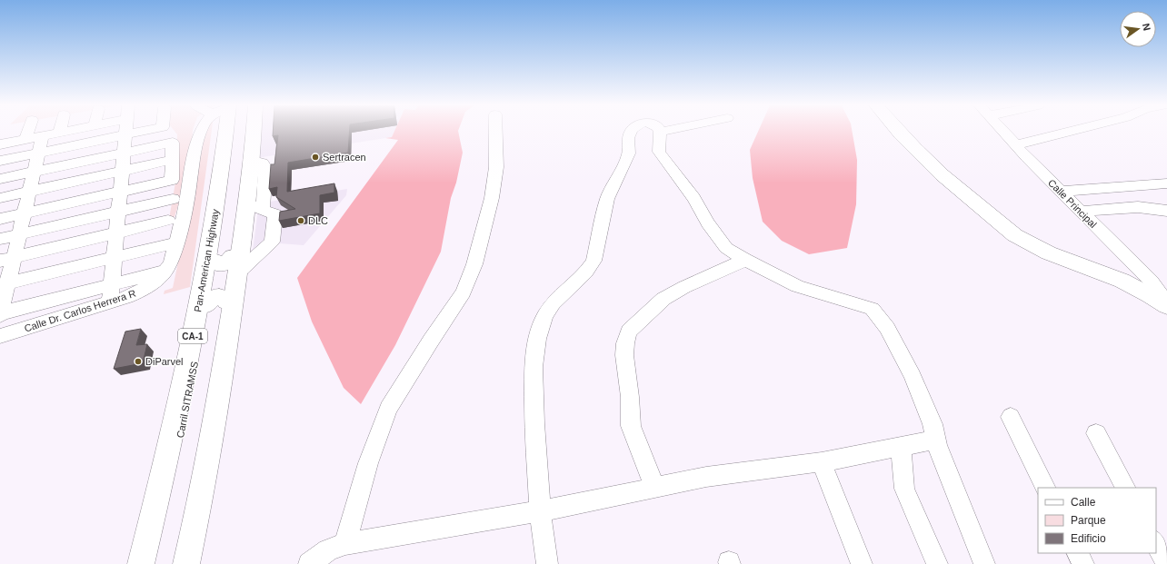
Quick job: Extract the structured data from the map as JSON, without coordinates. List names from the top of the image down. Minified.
{"streets":{"main road":["Pan-American Highway","CA-1","Carril SITRAMSS"],"street":["Calle Principal","Calle Dr. Carlos Herrera R"]},"places":["Sertracen","DLC","DiParvel"],"legend":["Calle","Parque","Edificio"],"north":"right"}
